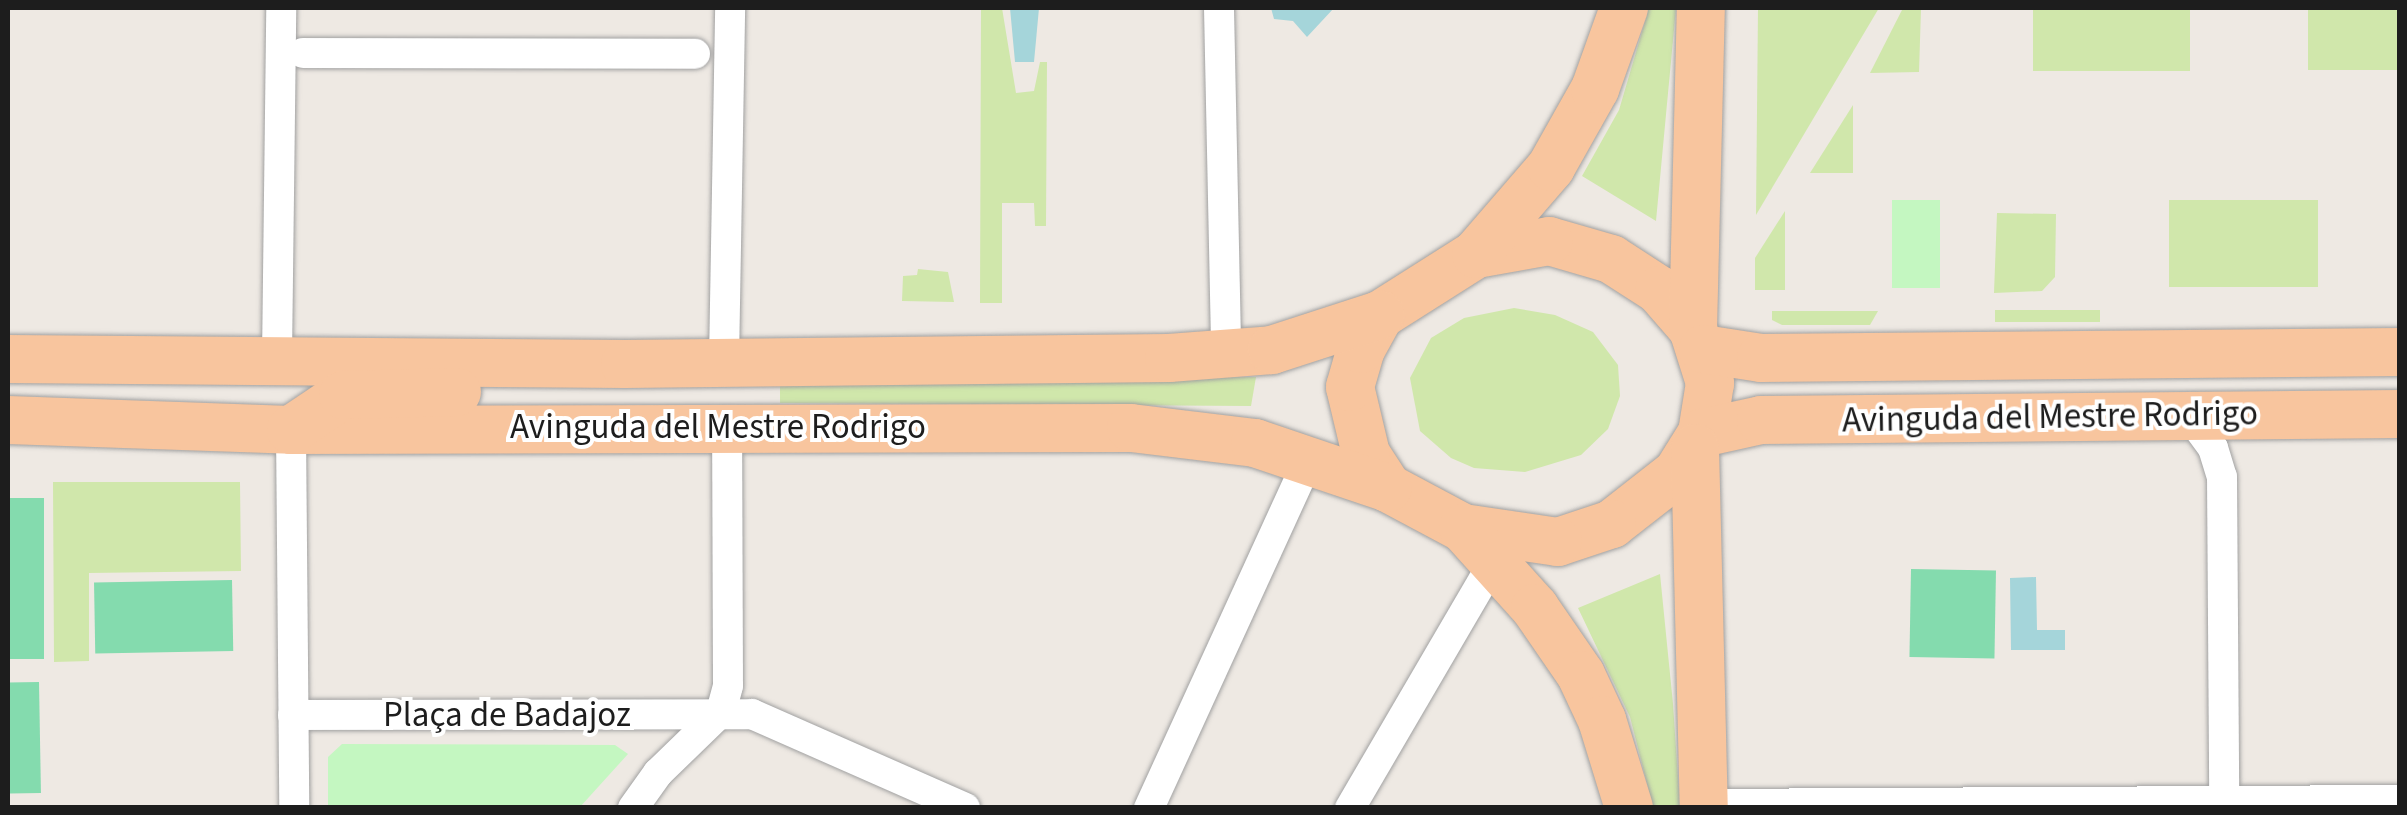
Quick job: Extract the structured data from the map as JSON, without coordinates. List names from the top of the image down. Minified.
{"streets":{"main road":["Avinguda del Mestre Rodrigo"],"street":["Plaça de Badajoz"]}}
